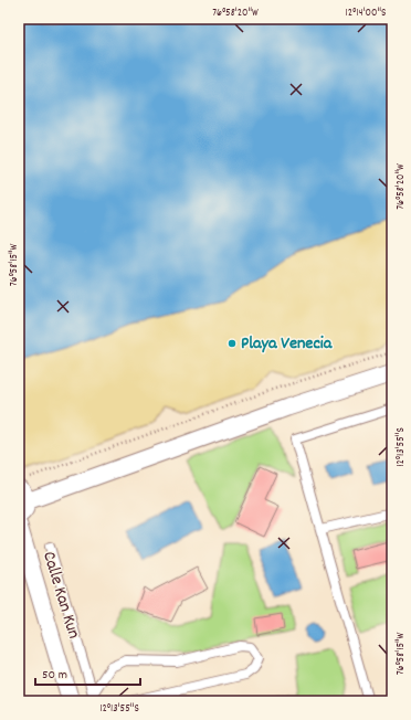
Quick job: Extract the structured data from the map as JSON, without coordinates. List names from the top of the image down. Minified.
{"streets":{"street":["Calle Kan Kun"]},"places":["Playa Venecia"],"scale_bar":"50 m","coordinates":["76°58'20\"W","12°14'00\"S","76°58'15\"W","12°13'55\"S"]}
